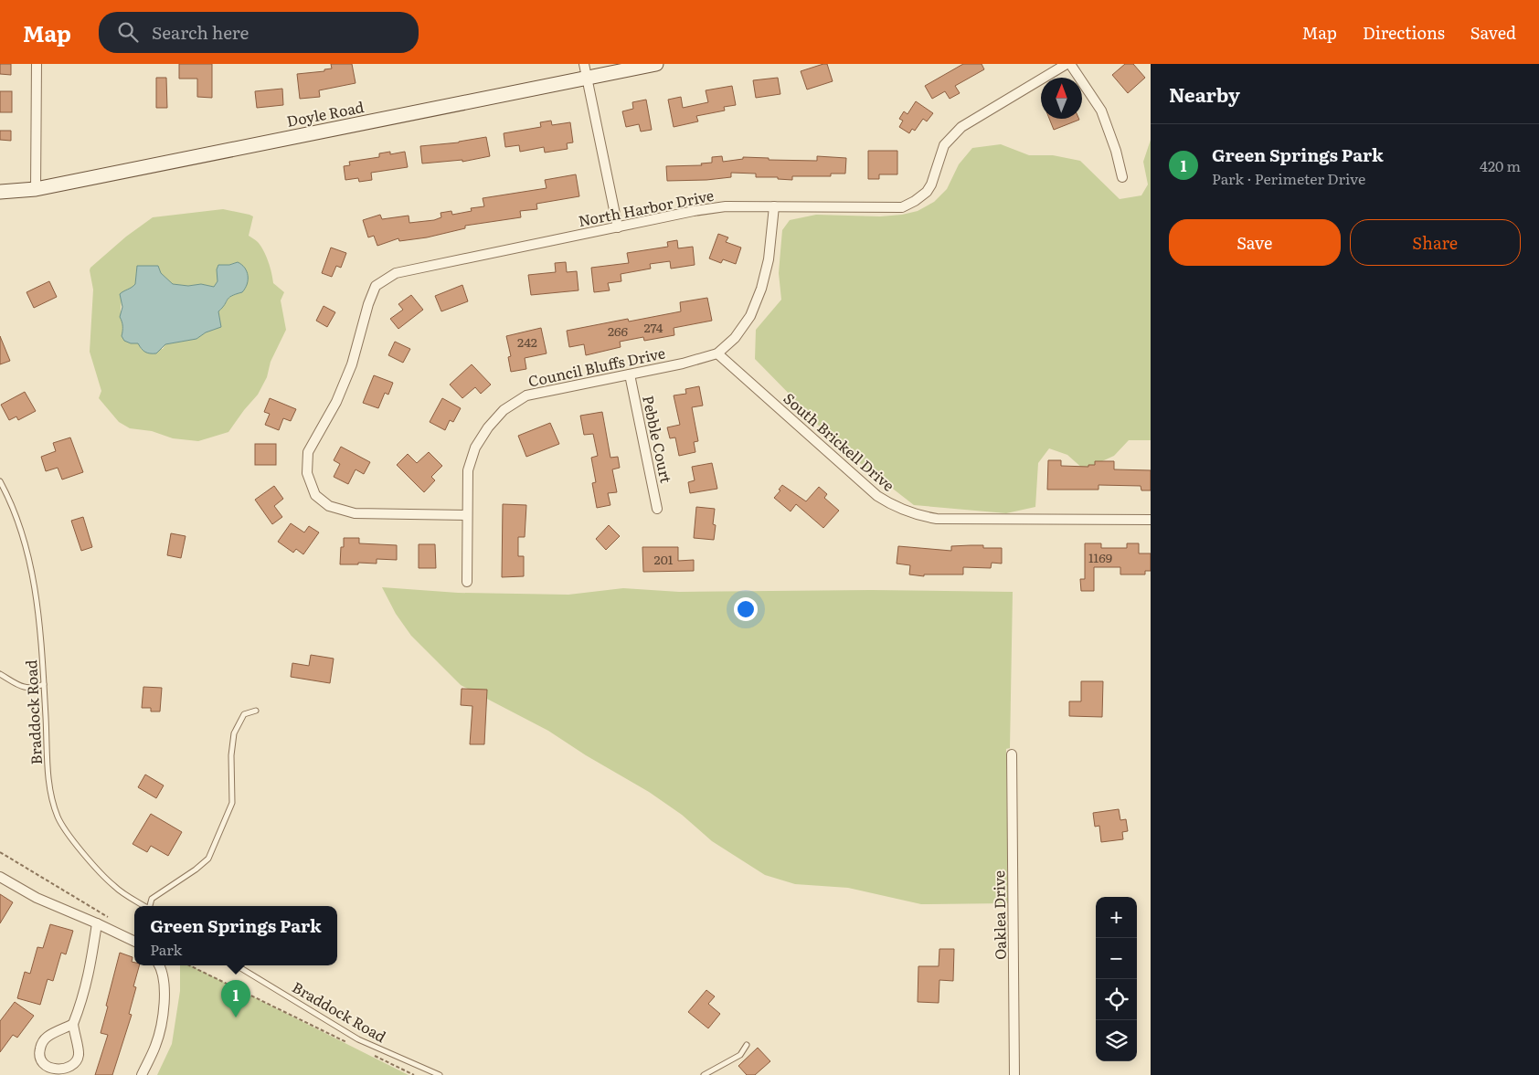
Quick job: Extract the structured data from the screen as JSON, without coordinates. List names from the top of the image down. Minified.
{"streets":{"main road":["Doyle Road"],"street":["North Harbor Drive","Council Bluffs Drive","Pebble Court","South Brickell Drive","Oaklea Drive"],"lane":["Braddock Road"]},"crossings":[["North Harbor Drive","Council Bluffs Drive"],["Council Bluffs Drive","Pebble Court"],["Council Bluffs Drive","South Brickell Drive"]],"house_numbers":["274","266","242","1169","201"],"north":"top","page":{"header":"Map","search":"Search here","nav":["Map","Directions","Saved"],"heading":"Nearby","list":[{"mark":"1","name":"Green Springs Park","note":"Park · Perimeter Drive","value":"420 m"}],"buttons":["Save","Share"],"map_buttons":["+","−"],"popup":["Green Springs Park","Park"],"pins":"1"}}
